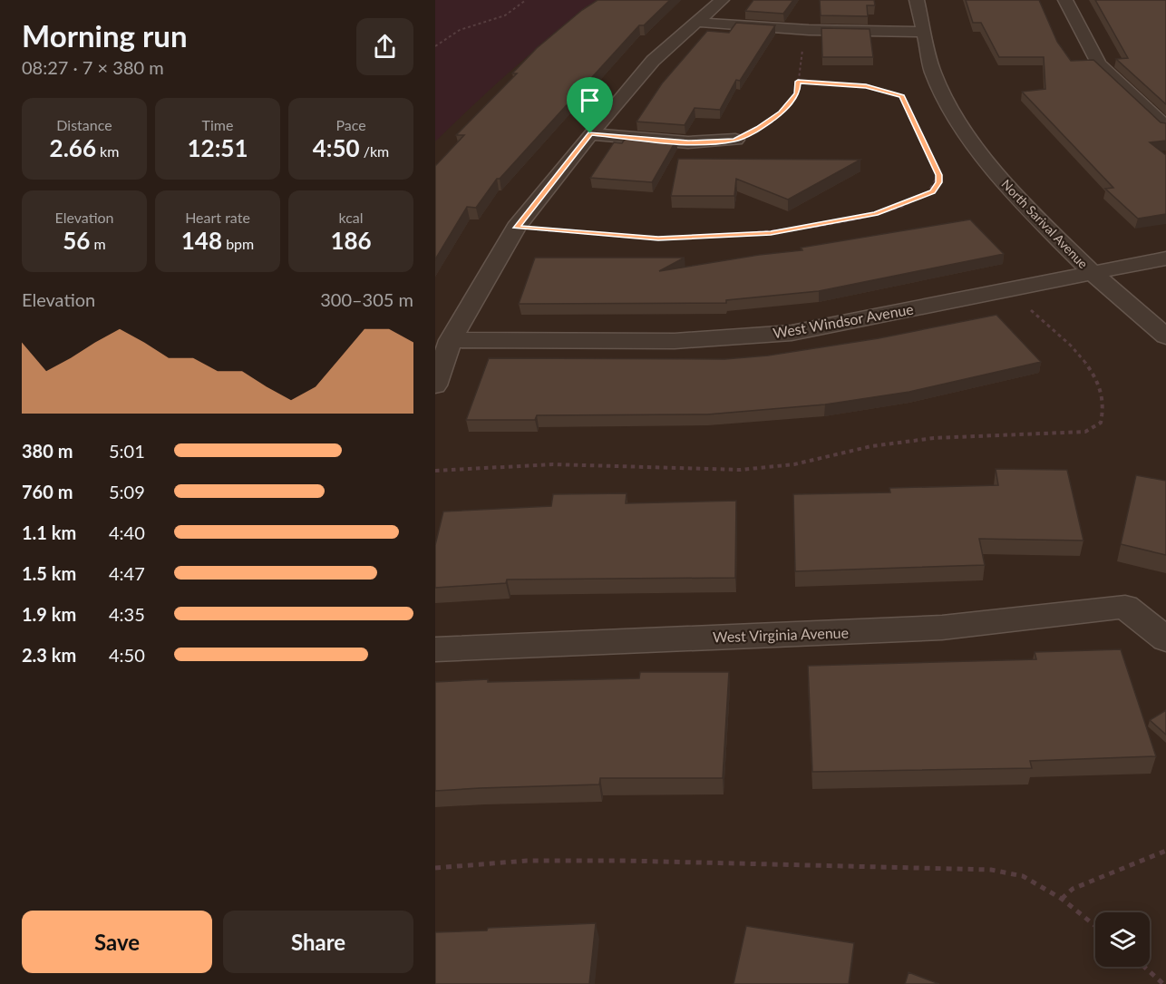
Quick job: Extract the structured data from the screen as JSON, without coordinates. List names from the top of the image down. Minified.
{"streets":{"street":["North Sarival Avenue","West Windsor Avenue","West Virginia Avenue"]},"crossings":[["North Sarival Avenue","West Windsor Avenue"]],"page":{"heading":["Morning run","08:27 · 7 × 380 m"],"stats":[["Distance","2.66 km"],["Time","12:51"],["Pace","4:50 /km"],["Elevation","56 m"],["Heart rate","148 bpm"],["kcal","186"]],"chart":["Elevation","300–305 m"],"list":[{"name":"380 m","note":"5:01"},{"name":"760 m","note":"5:09"},{"name":"1.1 km","note":"4:40"},{"name":"1.5 km","note":"4:47"},{"name":"1.9 km","note":"4:35"},{"name":"2.3 km","note":"4:50"}],"buttons":["Save","Share"]}}
